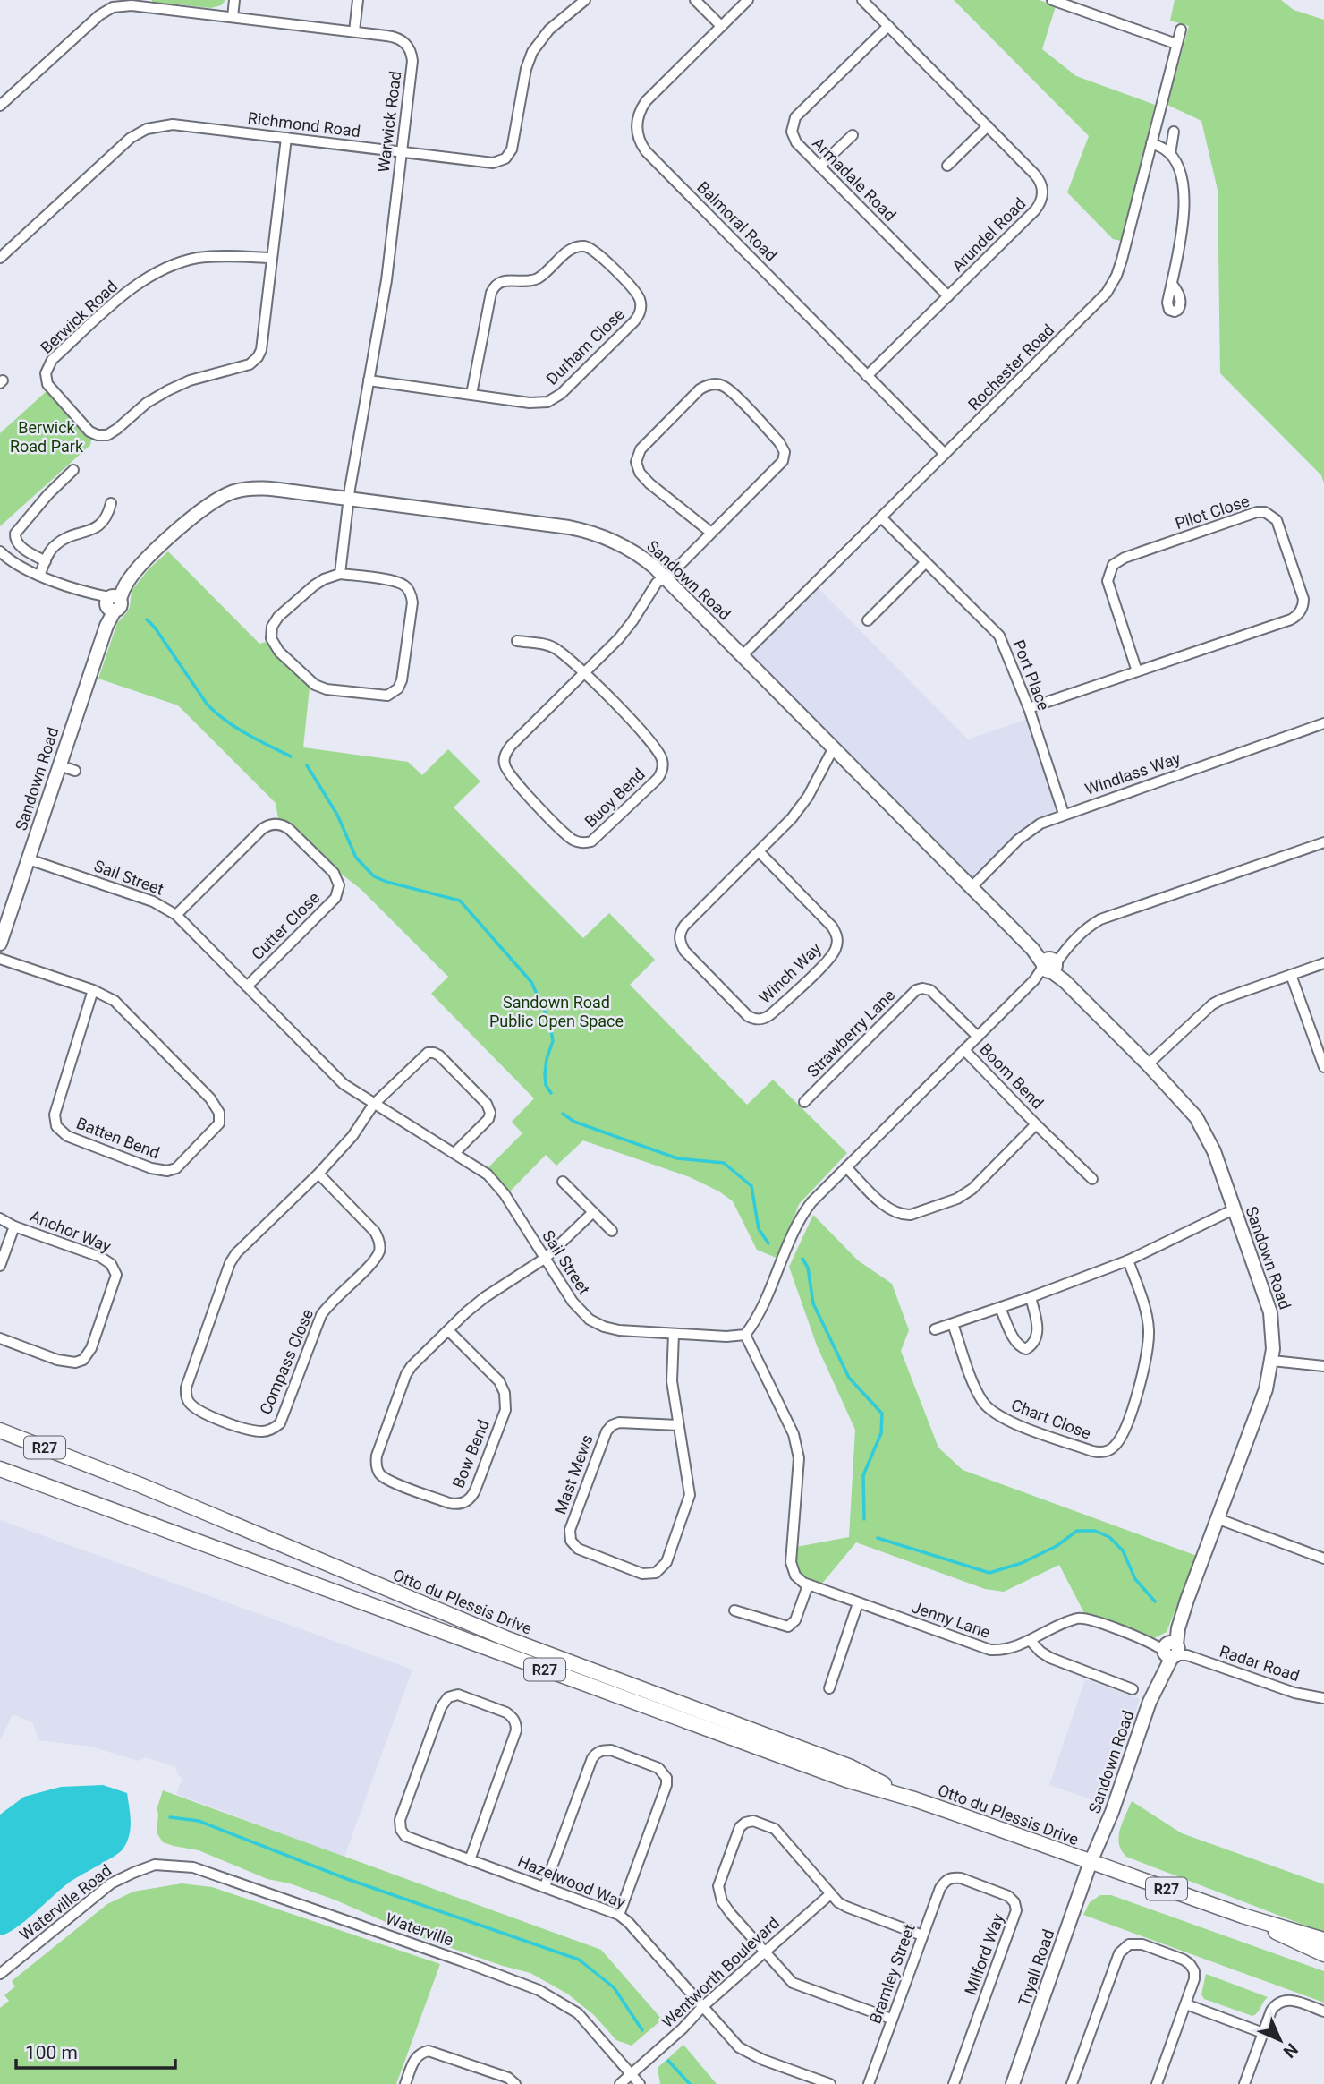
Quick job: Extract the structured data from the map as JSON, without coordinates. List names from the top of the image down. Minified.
{"streets":{"main road":["R27","Otto du Plessis Drive"],"street":["Warwick Road","Richmond Road","Armadale Road","Balmoral Road","Arundel Road","Berwick Road","Durham Close","Rochester Road","Pilot Close","Sandown Road","Port Place","Windlass Way","Buoy Bend","Sail Street","Cutter Close","Winch Way","Strawberry Lane","Boom Bend","Batten Bend","Anchor Way","Compass Close","Chart Close","Bow Bend","Mast Mews","Jenny Lane","Radar Road","Hazelwood Way","Waterville Road","Waterville","Milford Way","Tryall Road","Wentworth Boulevard","Bramley Street"]},"crossings":[["Warwick Road","Richmond Road"],["Warwick Road","Durham Close"],["Warwick Road","Sandown Road"],["Richmond Road","Berwick Road"],["Armadale Road","Arundel Road"],["Balmoral Road","Arundel Road"],["Balmoral Road","Rochester Road"],["Rochester Road","Sandown Road"],["Rochester Road","Port Place"],["Pilot Close","Port Place"],["Sandown Road","Windlass Way"],["Sandown Road","Buoy Bend"],["Sandown Road","Sail Street"],["Sandown Road","Winch Way"],["Sandown Road","R27"],["Sandown Road","Otto du Plessis Drive"],["Sandown Road","Jenny Lane"],["Sandown Road","Radar Road"],["Sandown Road","Tryall Road"],["Port Place","Windlass Way"],["Sail Street","Cutter Close"],["Sail Street","Compass Close"],["Sail Street","Bow Bend"],["Sail Street","Mast Mews"],["R27","Otto du Plessis Drive"],["R27","Tryall Road"],["Otto du Plessis Drive","Tryall Road"],["Jenny Lane","Radar Road"],["Hazelwood Way","Wentworth Boulevard"],["Waterville Road","Waterville"],["Waterville","Wentworth Boulevard"],["Milford Way","Bramley Street"]],"parks":["Berwick Road Park","Sandown Road Public Open Space"],"scale_bar":"100 m","north":"bottom right"}
